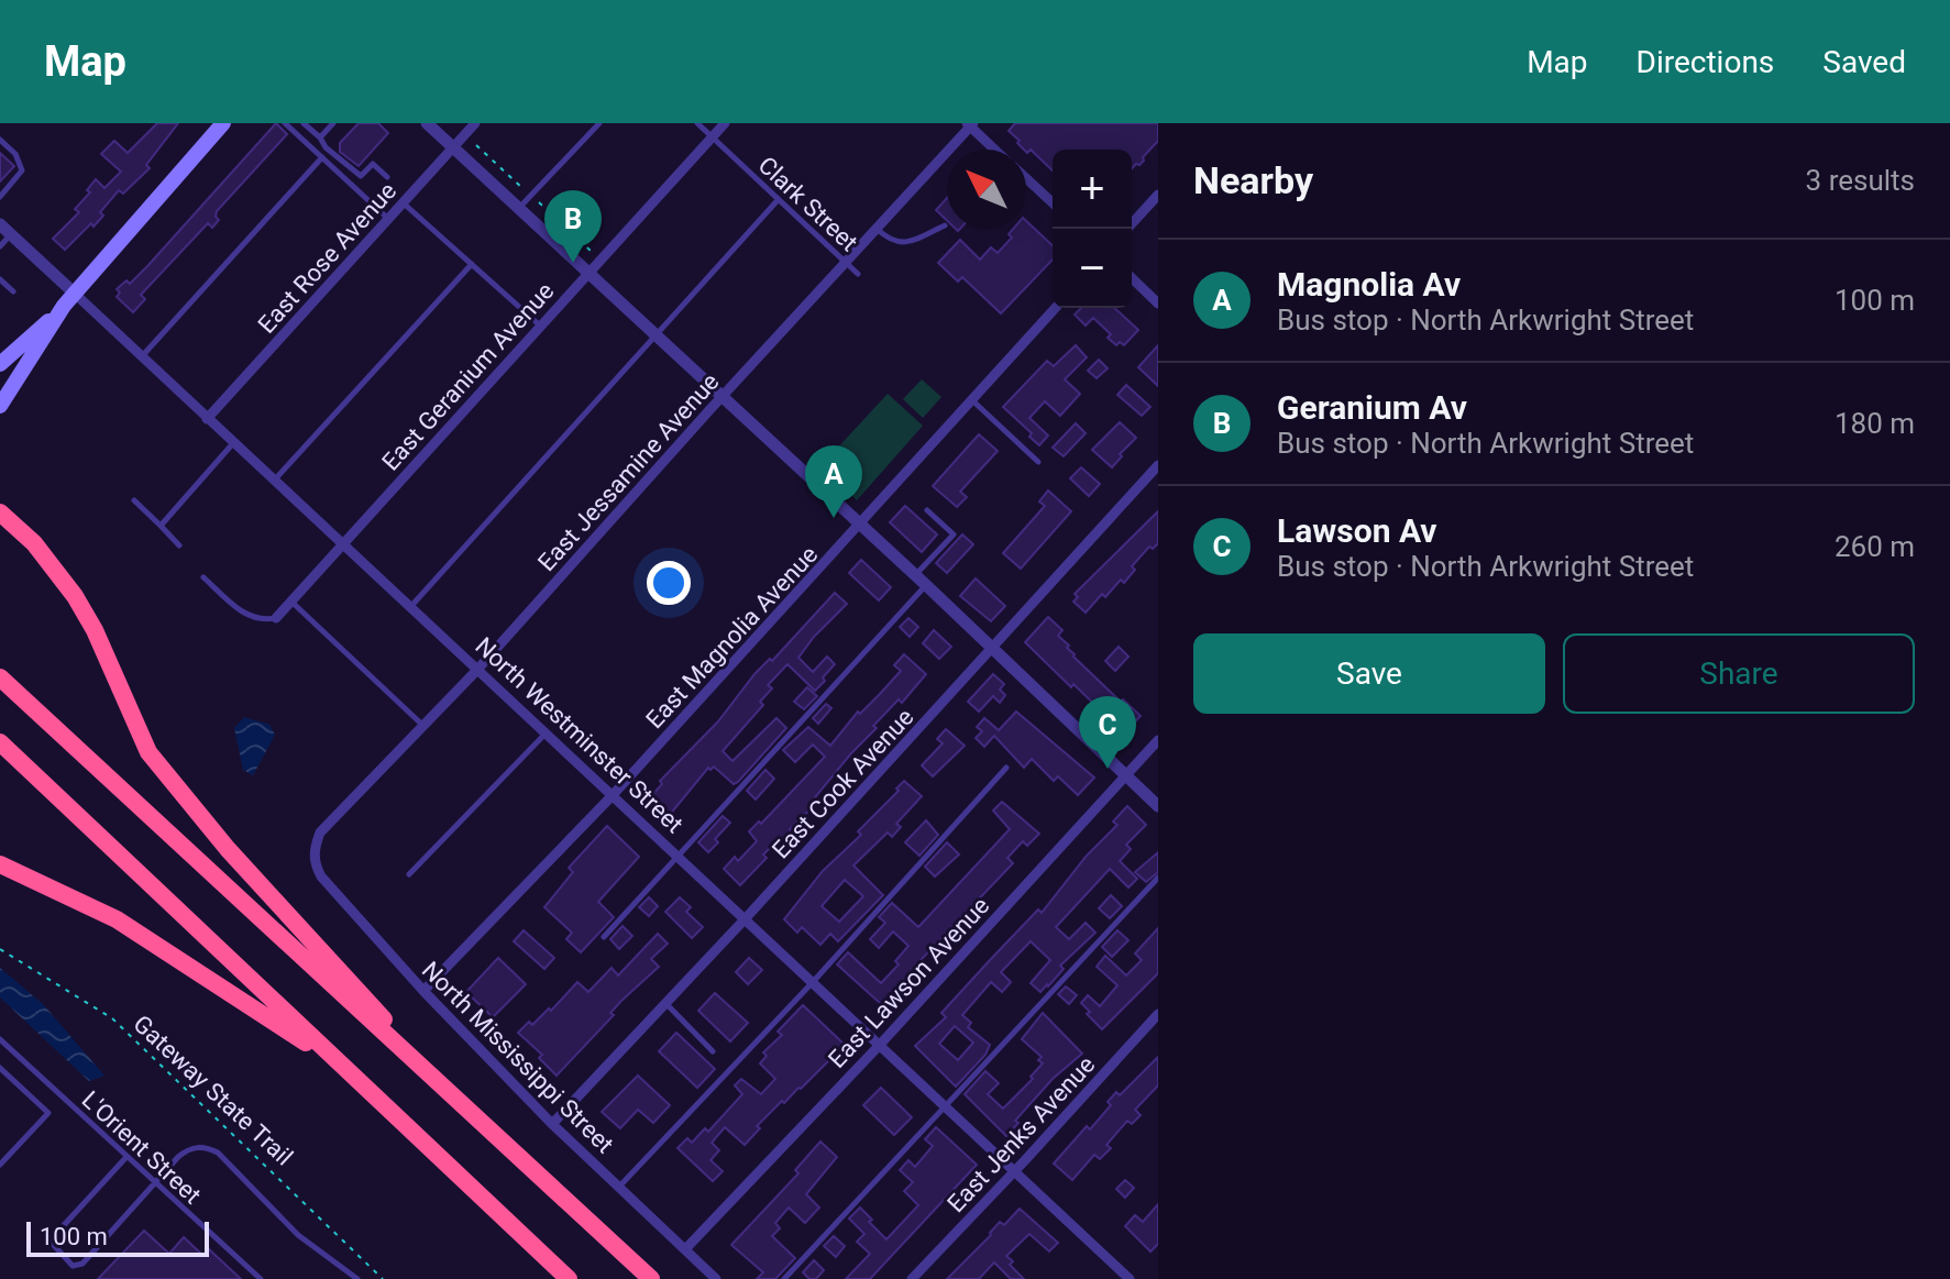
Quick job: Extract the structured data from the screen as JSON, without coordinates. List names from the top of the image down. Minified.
{"streets":{"street":["East Rose Avenue","East Geranium Avenue","East Jessamine Avenue","East Magnolia Avenue","North Westminster Street","East Cook Avenue","East Lawson Avenue","North Mississippi Street","East Jenks Avenue"],"lane":["Clark Street","L'Orient Street"],"path":["Gateway State Trail"]},"crossings":[["Clark Street","East Geranium Avenue"],["Clark Street","East Jessamine Avenue"],["East Rose Avenue","North Westminster Street"],["East Geranium Avenue","North Westminster Street"],["East Jessamine Avenue","North Westminster Street"],["East Jessamine Avenue","North Mississippi Street"],["East Magnolia Avenue","North Westminster Street"],["East Magnolia Avenue","North Mississippi Street"],["North Westminster Street","East Cook Avenue"],["North Westminster Street","East Lawson Avenue"],["North Westminster Street","East Jenks Avenue"],["East Cook Avenue","North Mississippi Street"],["East Lawson Avenue","North Mississippi Street"]],"scale_bar":"100 m","north":"top left","page":{"header":"Map","nav":["Map","Directions","Saved"],"heading":["Nearby","3 results"],"map_buttons":["+","−"],"pins":["B","A","C"],"list":[{"mark":"A","name":"Magnolia Av","note":"Bus stop · North Arkwright Street","value":"100 m"},{"mark":"B","name":"Geranium Av","note":"Bus stop · North Arkwright Street","value":"180 m"},{"mark":"C","name":"Lawson Av","note":"Bus stop · North Arkwright Street","value":"260 m"}],"buttons":["Save","Share"],"scale":"100 m"}}
